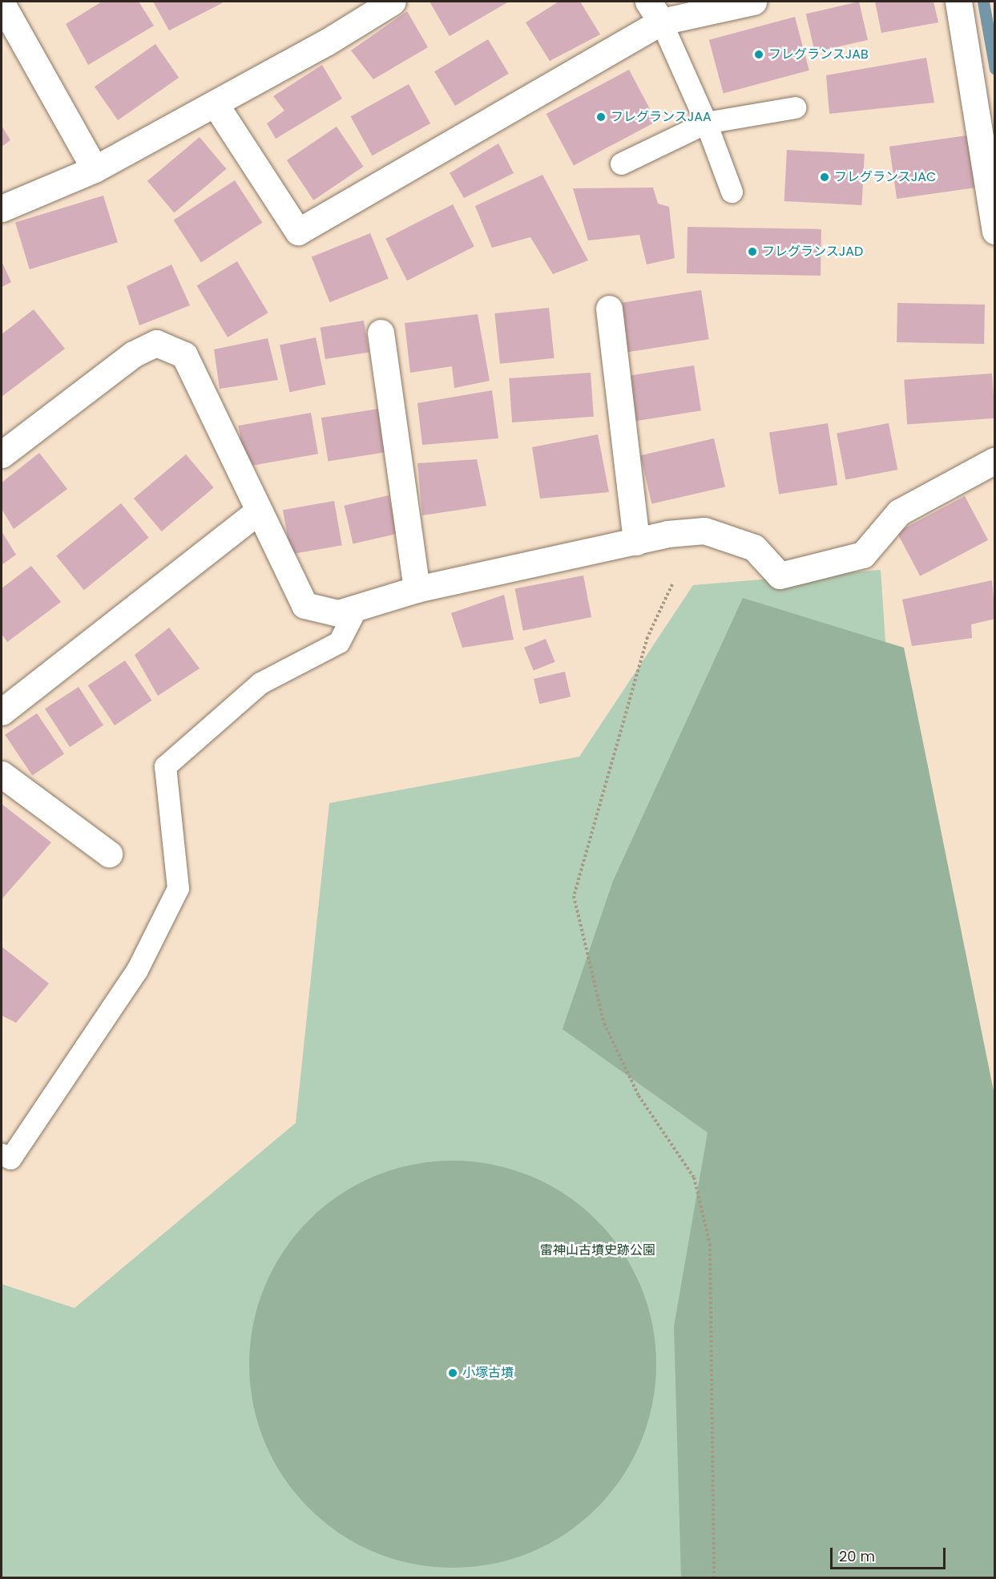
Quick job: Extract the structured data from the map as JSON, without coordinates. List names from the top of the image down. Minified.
{"parks":["雷神山古墳史跡公園"],"places":["フレグランスJAB","フレグランスJAA","フレグランスJAC","フレグランスJAD","小塚古墳"],"scale_bar":"20 m"}
